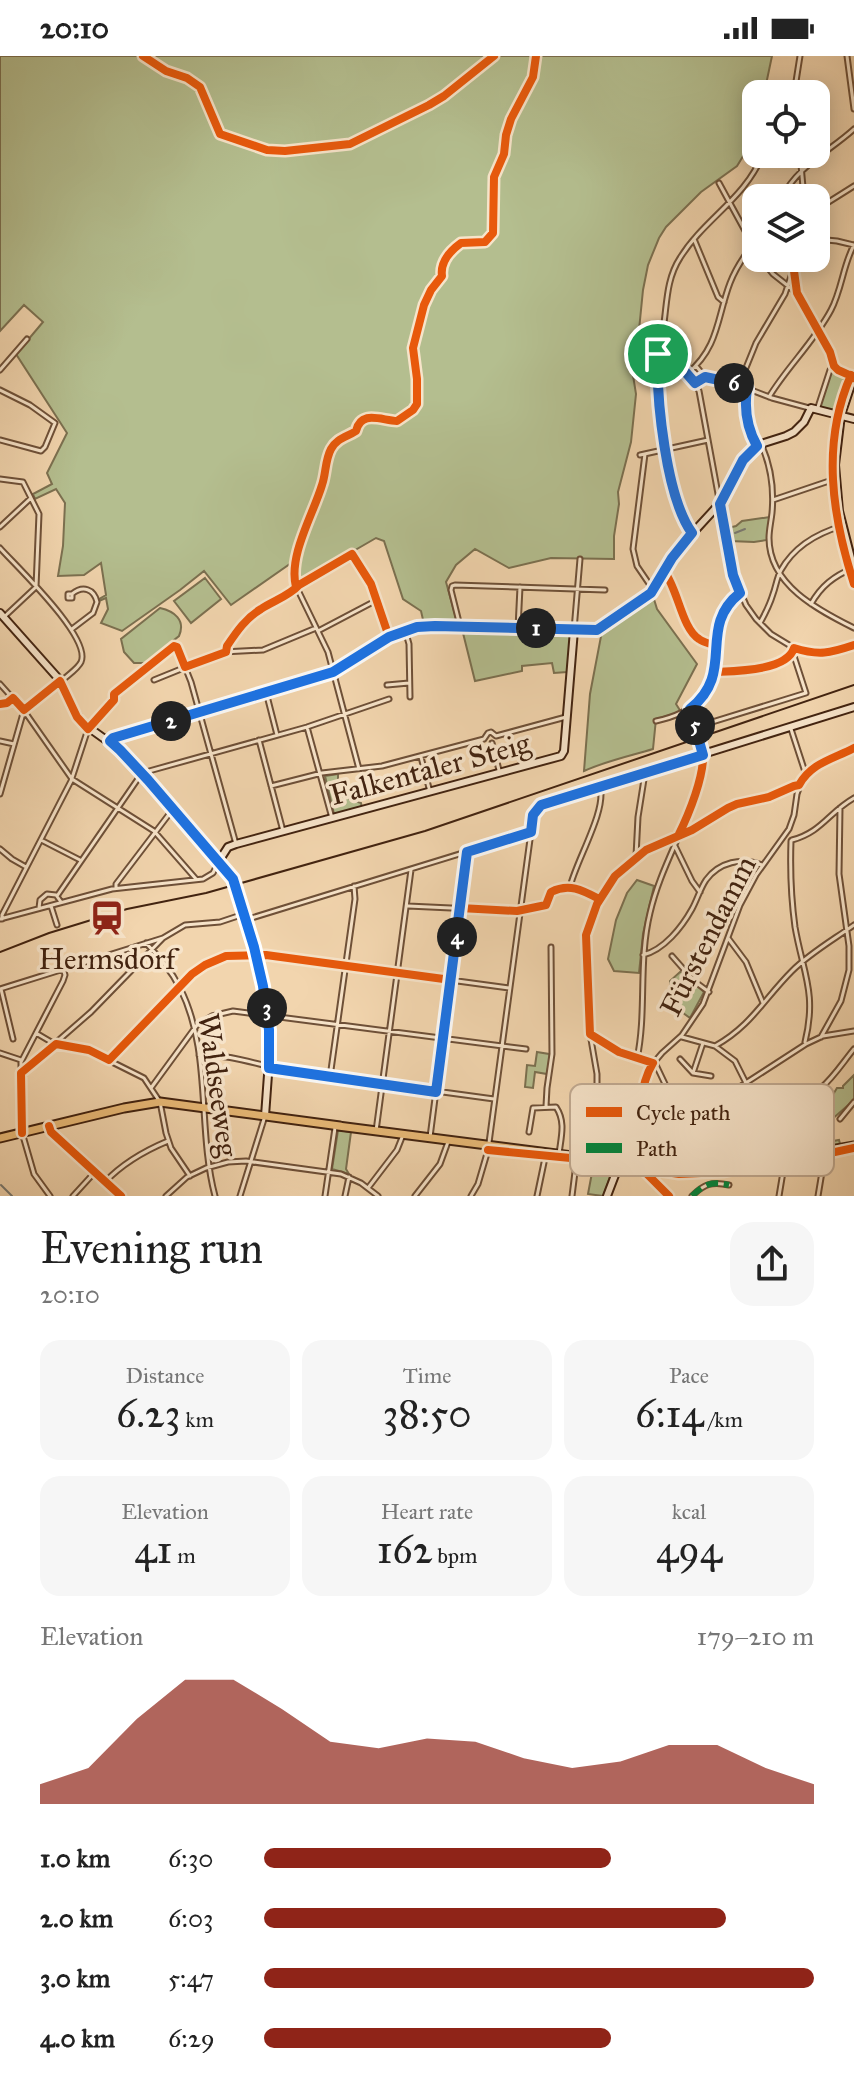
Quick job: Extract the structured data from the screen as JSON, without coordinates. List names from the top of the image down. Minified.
{"streets":{"street":["Falkentaler Steig","Fürstendamm","Waldseeweg"]},"places":{"station":["Hermsdorf"]},"legend":["Cycle path","Path"],"page":{"status":"20:10","pins":["6","1","2","5","4","3"],"heading":["Evening run","20:10"],"stats":[["Distance","6.23 km"],["Time","38:50"],["Pace","6:14 /km"],["Elevation","41 m"],["Heart rate","162 bpm"],["kcal","494"]],"chart":["Elevation","179–210 m"],"list":[{"name":"1.0 km","note":"6:30"},{"name":"2.0 km","note":"6:03"},{"name":"3.0 km","note":"5:47"},{"name":"4.0 km","note":"6:29"}]}}
